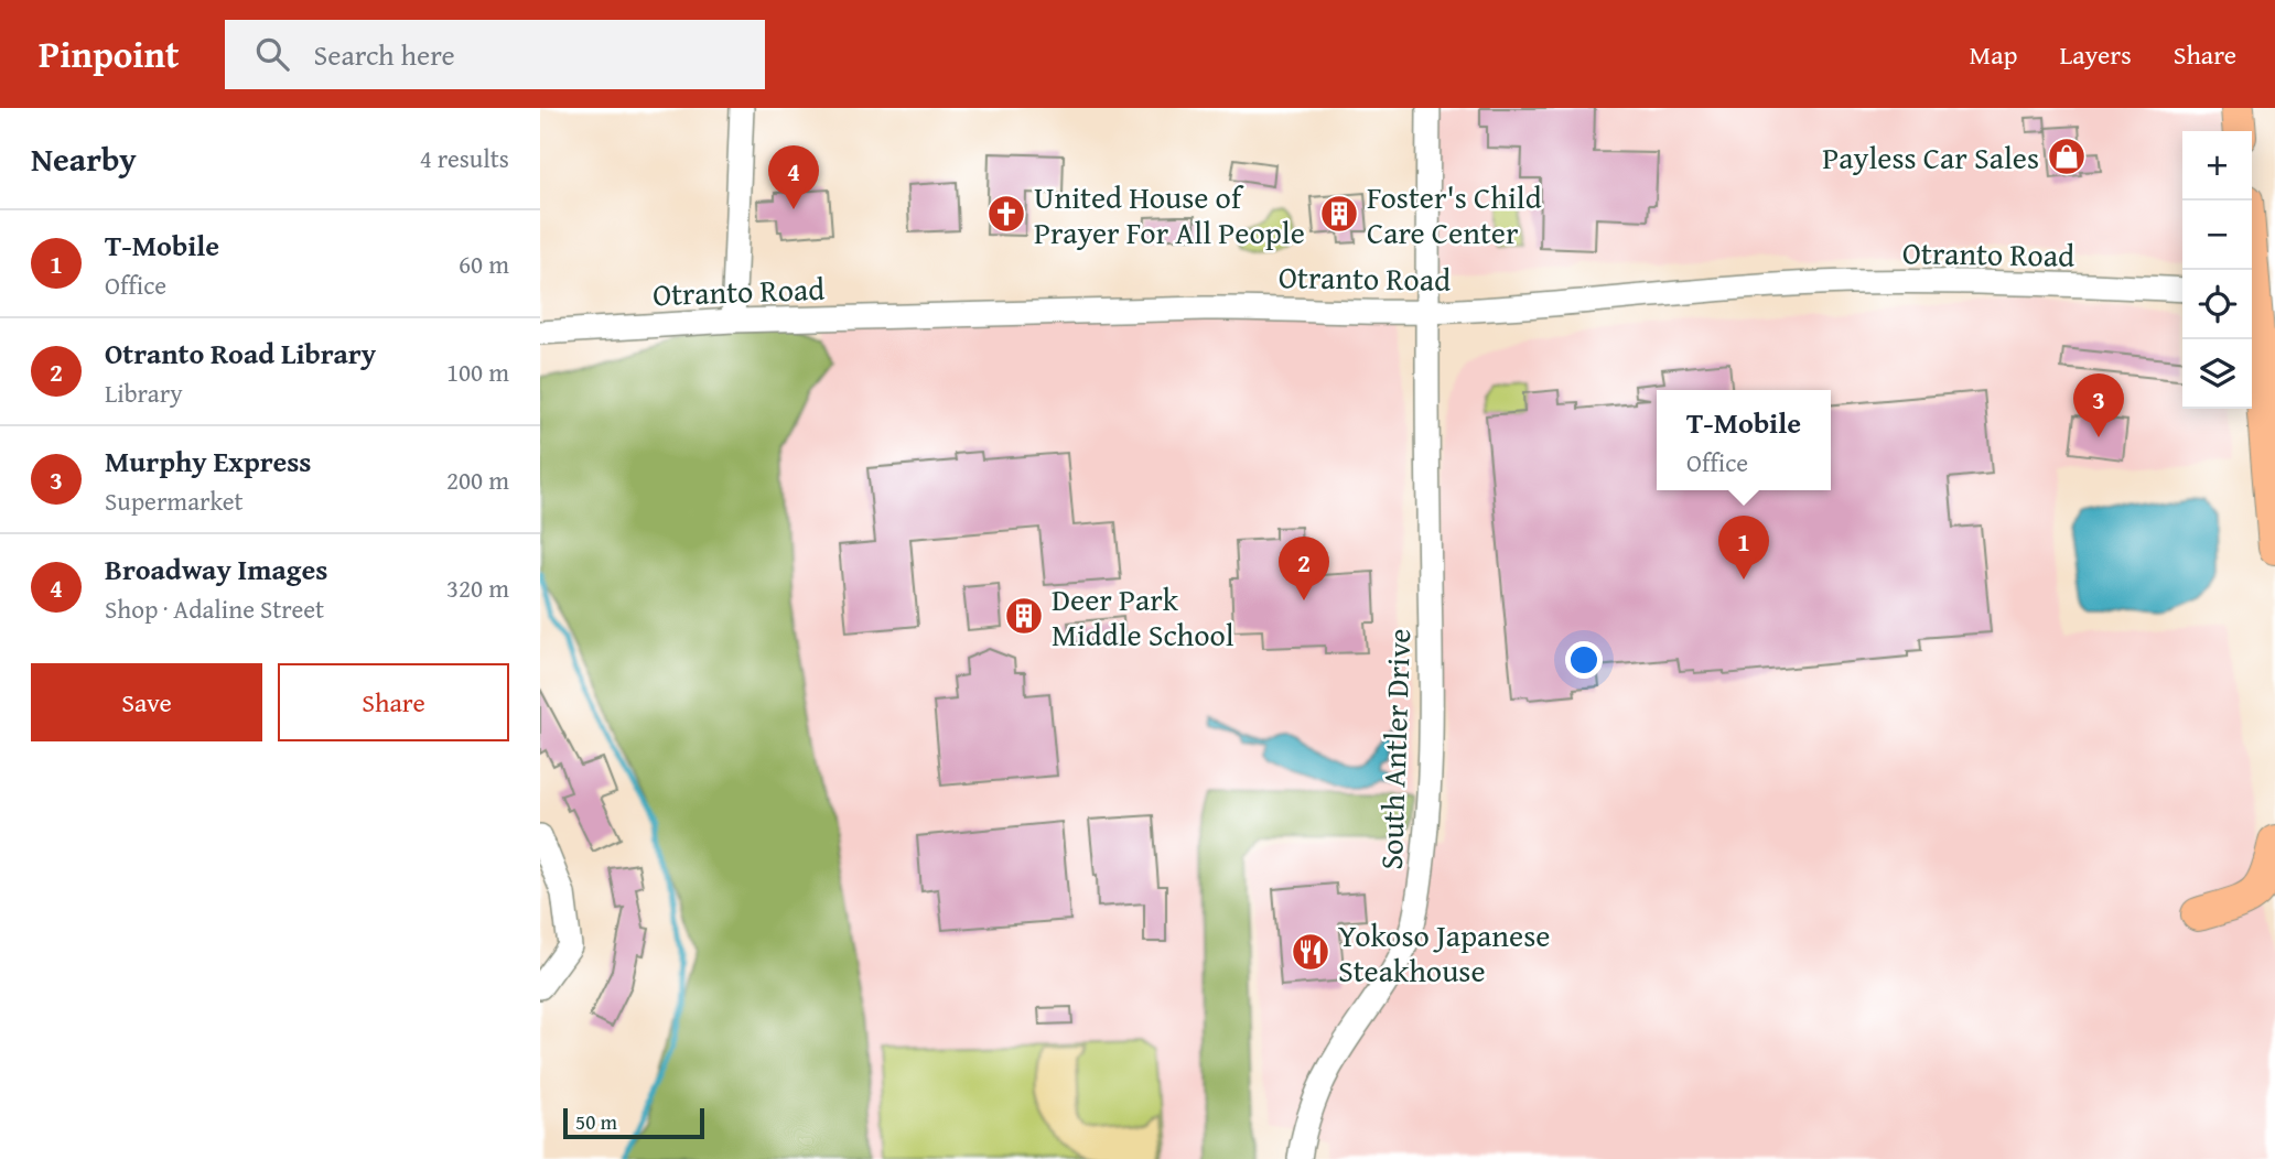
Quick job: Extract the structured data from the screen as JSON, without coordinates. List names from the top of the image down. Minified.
{"streets":{"street":["Otranto Road","South Antler Drive"]},"crossings":[["Otranto Road","South Antler Drive"]],"places":{"shop":["Payless Car Sales"],"church":["United House of Prayer For All People"],"building":["Foster's Child Care Center","Deer Park Middle School"],"restaurant":["Yokoso Japanese Steakhouse"]},"scale_bar":"50 m","page":{"header":"Pinpoint","search":"Search here","nav":["Map","Layers","Share"],"heading":["Nearby","4 results"],"map_buttons":["+","−"],"pins":["4","3","1","2"],"list":[{"mark":"1","name":"T-Mobile","note":"Office","value":"60 m"},{"mark":"2","name":"Otranto Road Library","note":"Library","value":"100 m"},{"mark":"3","name":"Murphy Express","note":"Supermarket","value":"200 m"},{"mark":"4","name":"Broadway Images","note":"Shop · Adaline Street","value":"320 m"}],"popup":["T-Mobile","Office"],"buttons":["Save","Share"],"scale":"50 m"}}
